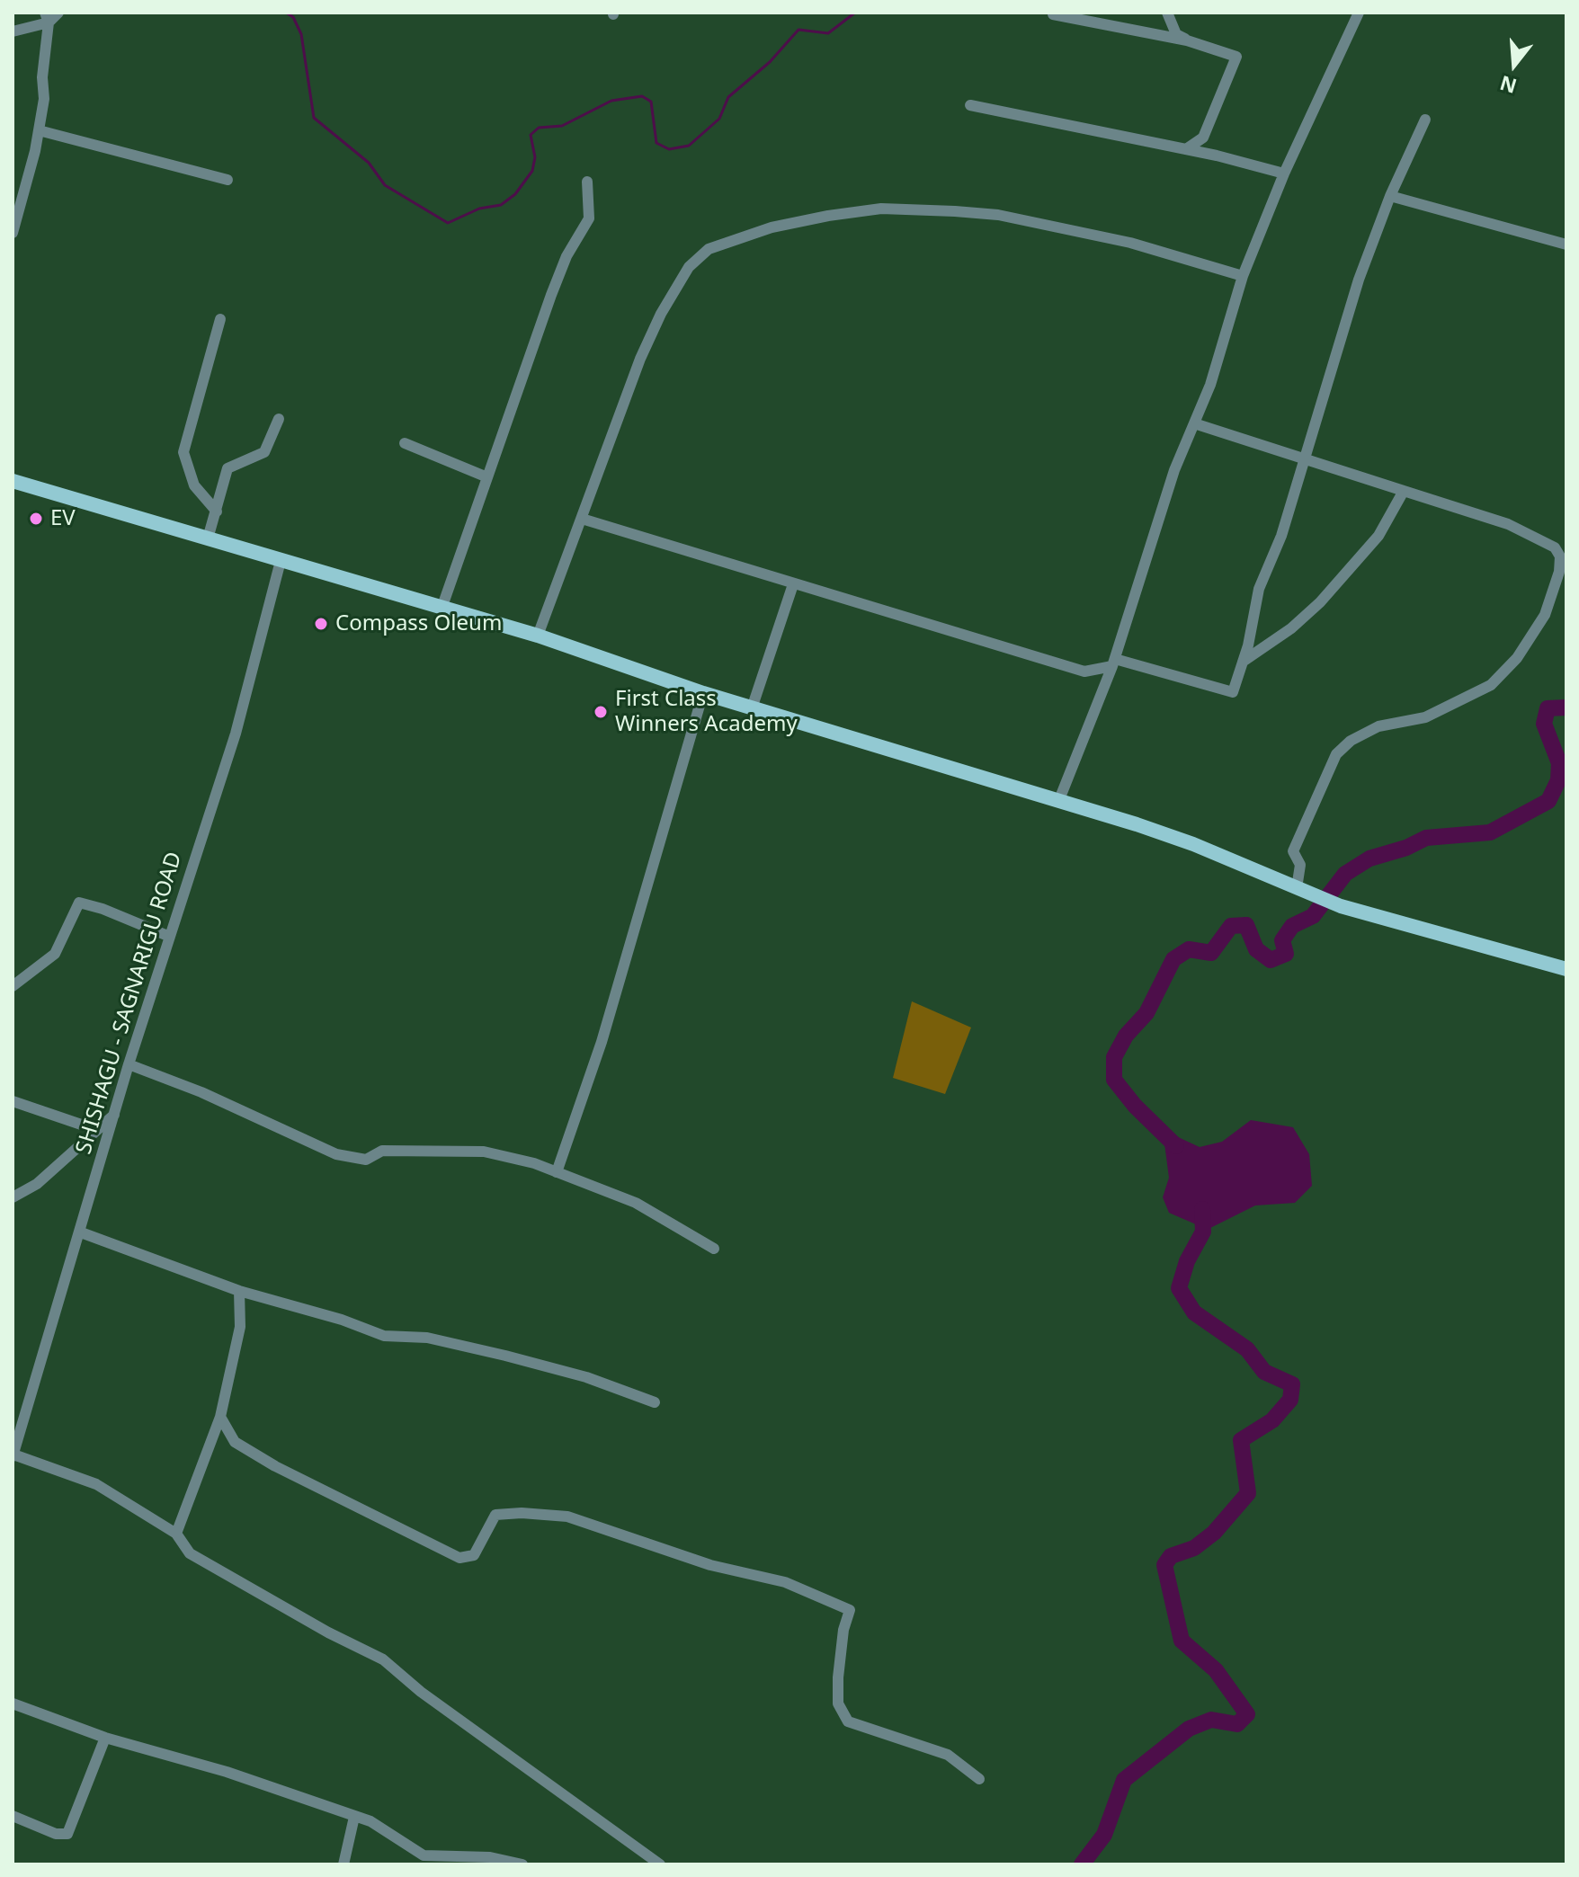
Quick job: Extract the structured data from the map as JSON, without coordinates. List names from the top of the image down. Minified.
{"streets":{"street":["SHISHAGU - SAGNARIGU ROAD"]},"places":["EV","Compass Oleum","First Class Winners Academy"],"north":"bottom"}
